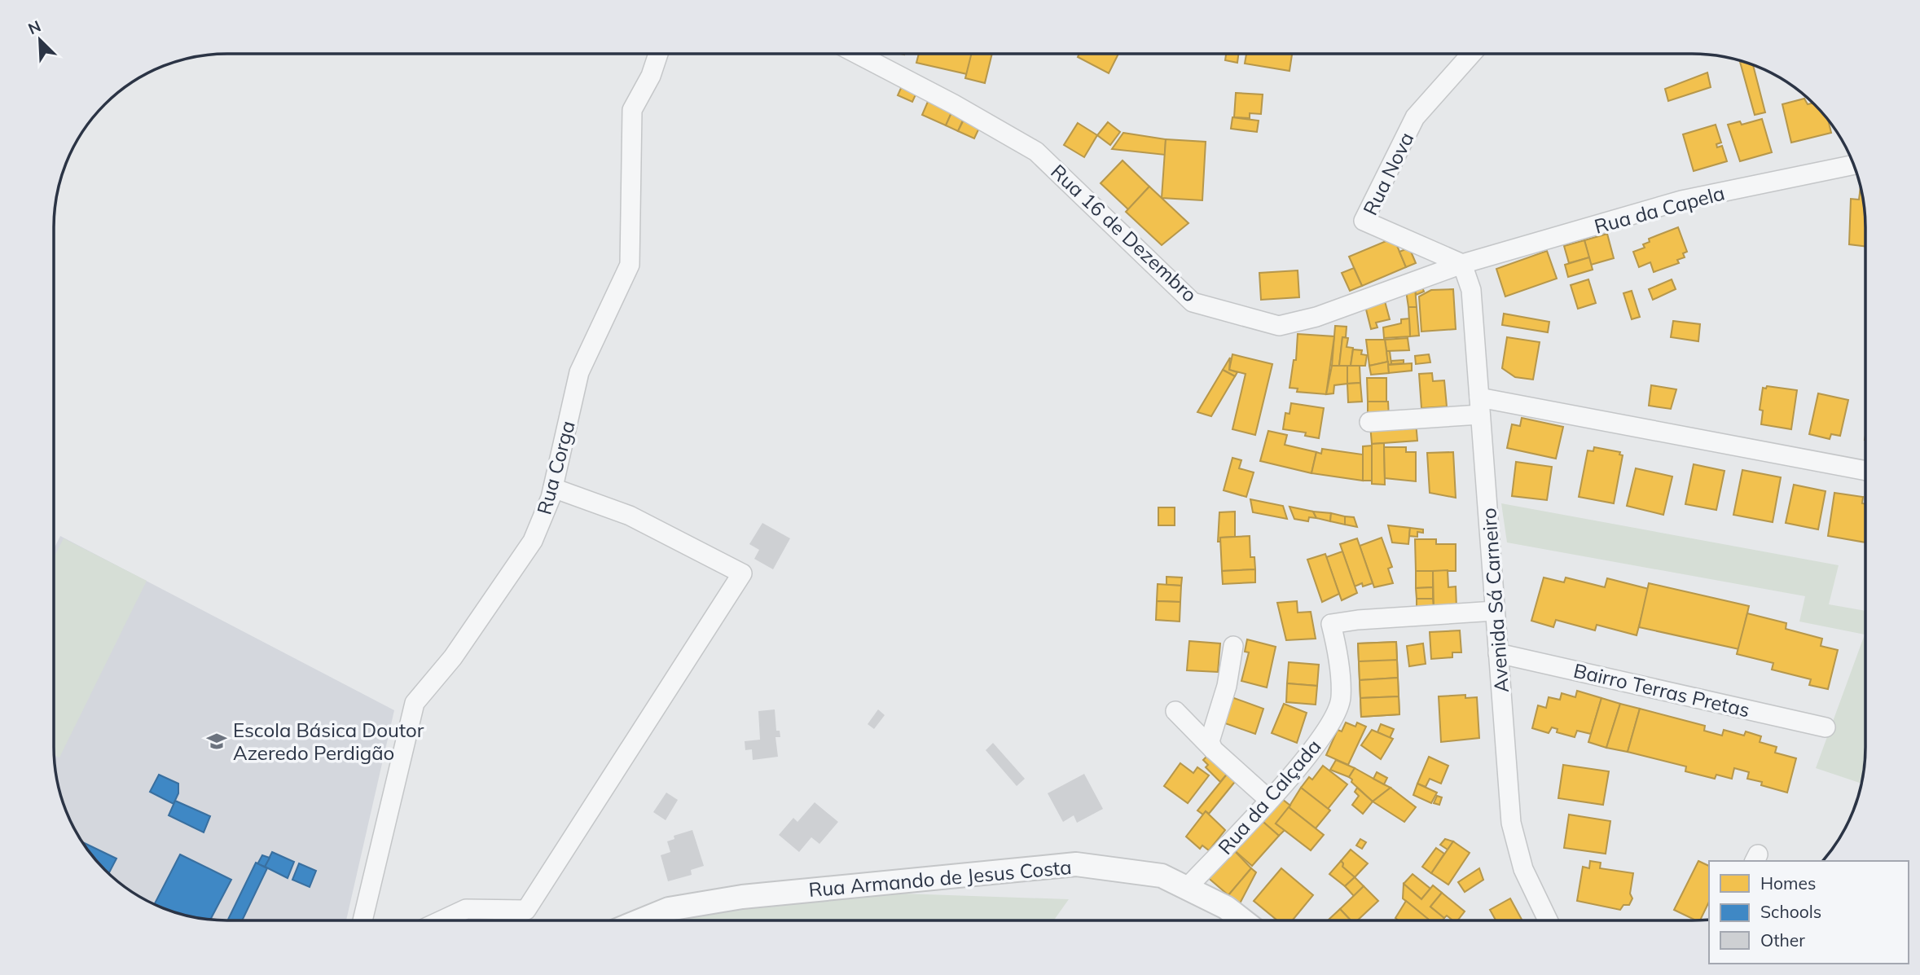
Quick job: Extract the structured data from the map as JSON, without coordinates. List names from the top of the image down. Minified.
{"streets":{"street":["Rua Nova","Rua da Capela","Rua 16 de Dezembro","Rua Corga","Avenida Sá Carneiro","Bairro Terras Pretas","Rua da Calçada","Rua Armando de Jesus Costa"]},"crossings":[["Rua Nova","Rua da Capela"],["Rua Nova","Rua 16 de Dezembro"],["Rua Nova","Avenida Sá Carneiro"],["Rua da Capela","Rua 16 de Dezembro"],["Rua da Capela","Avenida Sá Carneiro"],["Rua 16 de Dezembro","Avenida Sá Carneiro"],["Avenida Sá Carneiro","Bairro Terras Pretas"],["Avenida Sá Carneiro","Rua da Calçada"],["Rua da Calçada","Rua Armando de Jesus Costa"]],"places":{"school or university":["Escola Básica Doutor Azeredo Perdigão"]},"legend":["Homes","Schools","Other"],"north":"top left"}
